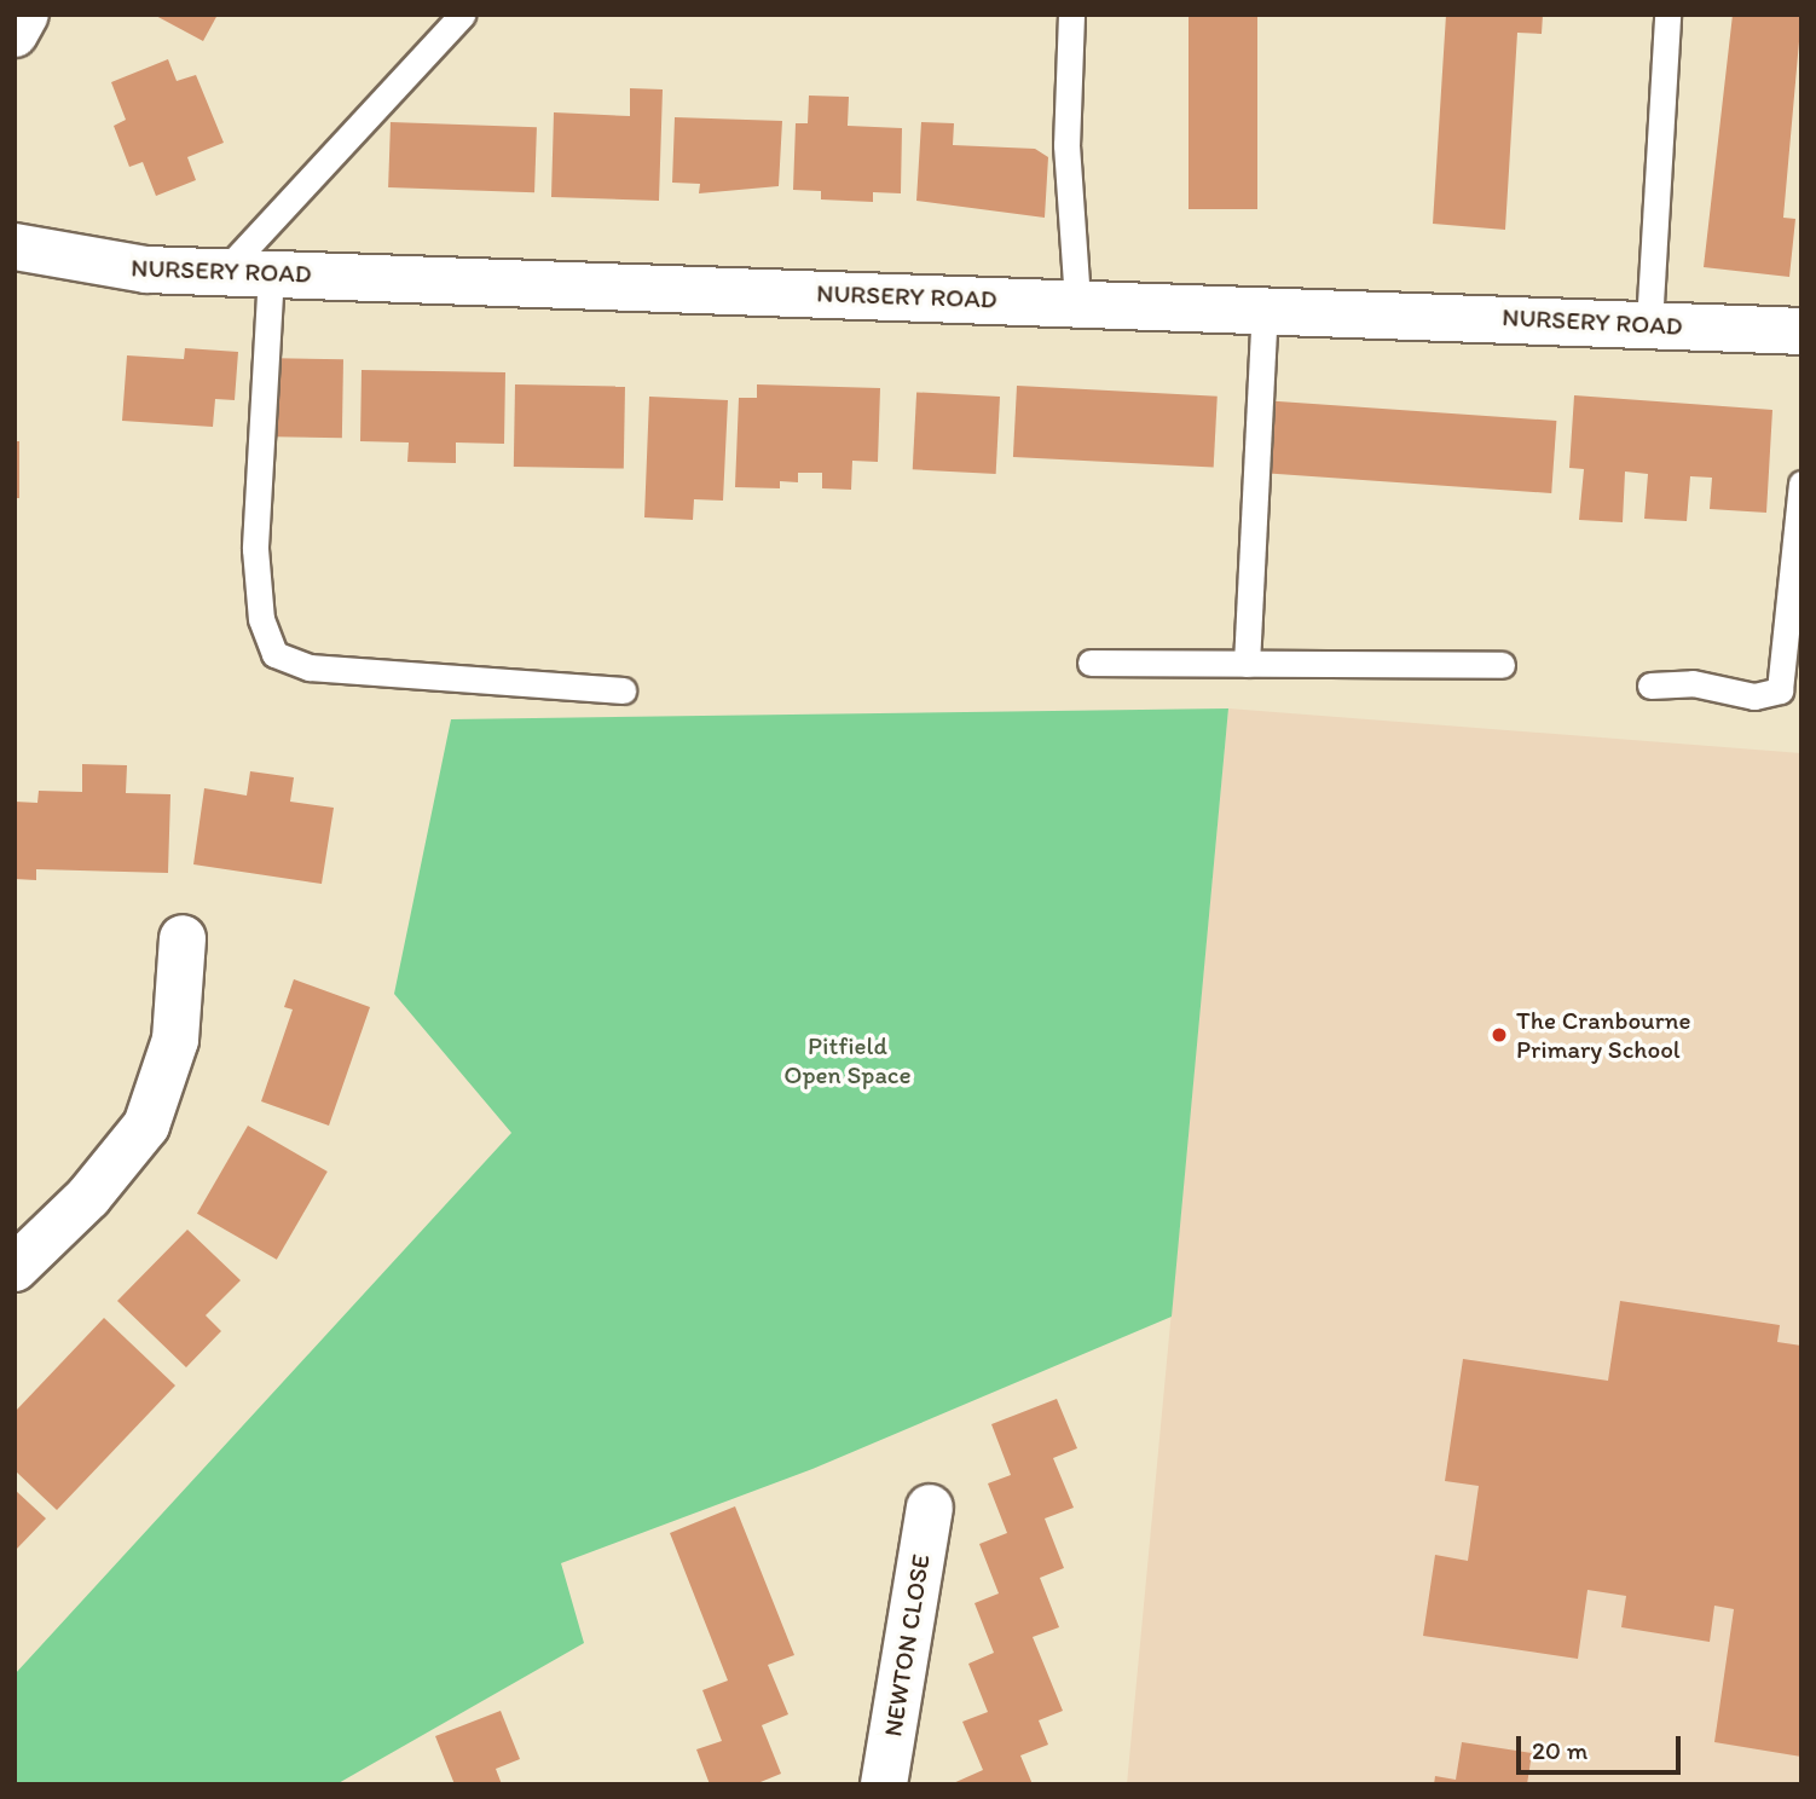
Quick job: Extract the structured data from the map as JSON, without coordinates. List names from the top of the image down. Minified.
{"streets":{"street":["NURSERY ROAD","NEWTON CLOSE"]},"parks":["Pitfield Open Space"],"places":["The Cranbourne Primary School"],"scale_bar":"20 m"}
